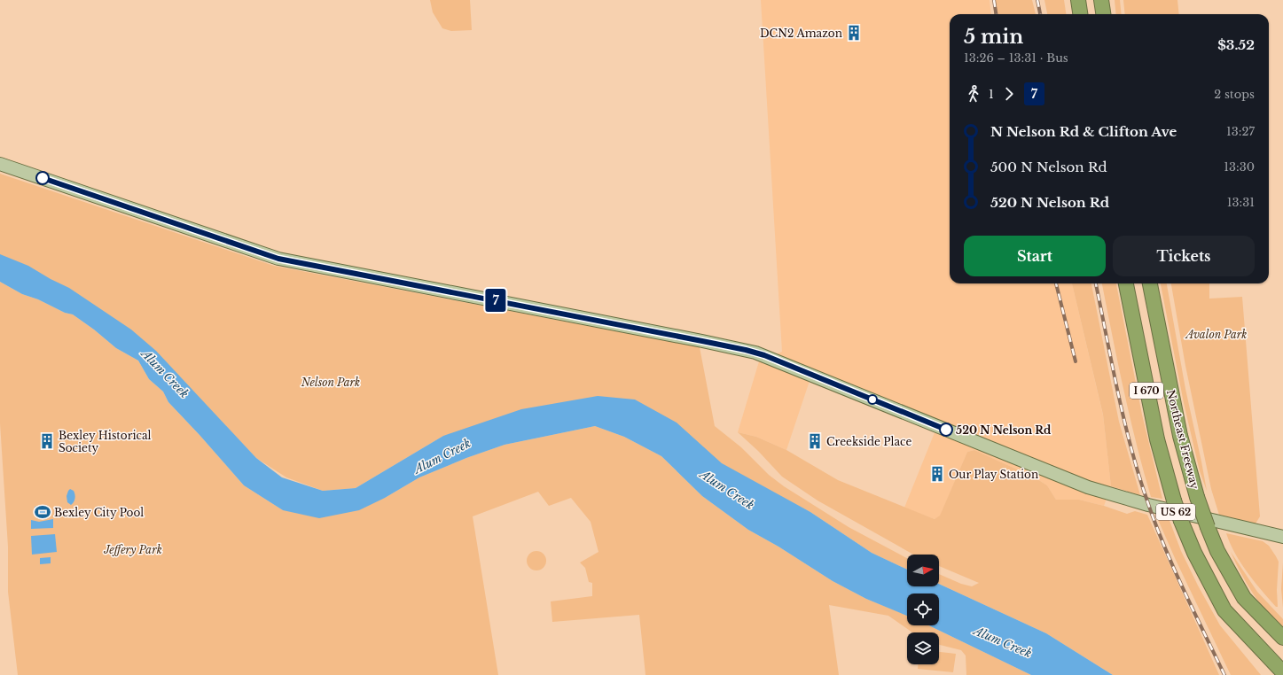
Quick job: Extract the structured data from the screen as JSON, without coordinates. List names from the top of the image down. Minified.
{"streets":{"highway":["I 670","Northeast Freeway"],"main road":["US 62"]},"water":["Alum Creek"],"parks":["Avalon Park","Nelson Park","Jeffery Park"],"places":{"building":["DCN2 Amazon","Bexley Historical Society","Creekside Place","Our Play Station"],"other":["520 N Nelson Rd"],"sports":["Bexley City Pool"]},"lines":["bus line 7"],"north":"right","page":{"on_map":"7","heading":["5 min","13:26 – 13:31 · Bus","$3.52"],"legs":["1","7","2 stops"],"list":[{"name":"N Nelson Rd & Clifton Ave","value":"13:27"},{"name":"500 N Nelson Rd","value":"13:30"},{"name":"520 N Nelson Rd","value":"13:31"}],"buttons":["Start","Tickets"]}}
